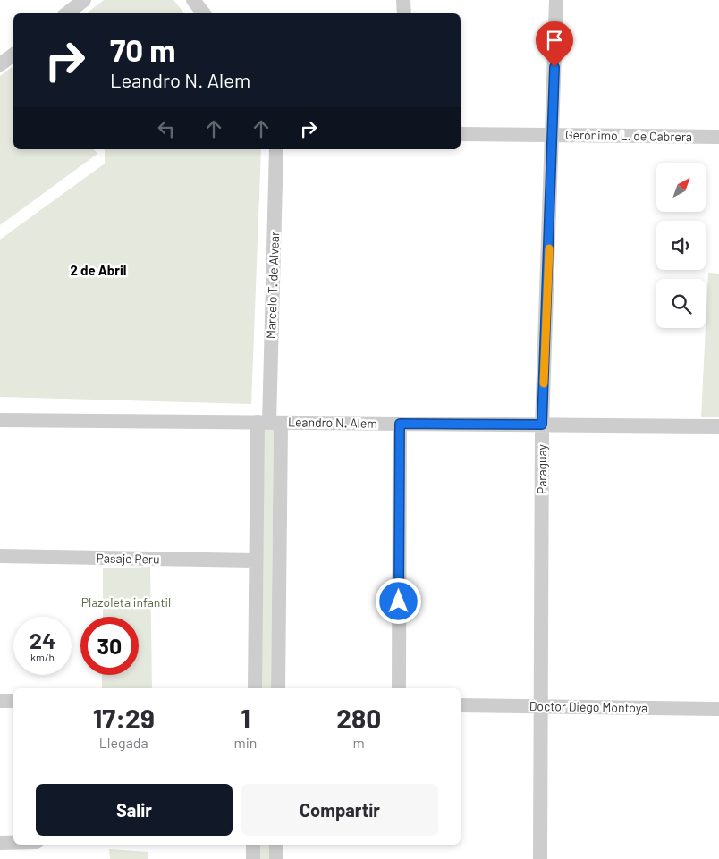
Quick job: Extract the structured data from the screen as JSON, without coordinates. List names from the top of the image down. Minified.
{"streets":{"street":["Gerónimo L. de Cabrera","Marcelo T. de Alvear","Leandro N. Alem","Paraguay","Pasaje Peru","Doctor Diego Montoya"]},"crossings":[["Gerónimo L. de Cabrera","Paraguay"],["Marcelo T. de Alvear","Leandro N. Alem"],["Marcelo T. de Alvear","Pasaje Peru"],["Leandro N. Alem","Paraguay"],["Paraguay","Doctor Diego Montoya"]],"districts":["2 de Abril"],"parks":["Plazoleta infantil"],"north":"top right","page":{"turn":["70 m","Leandro N. Alem"],"speed":"24 km/h","limit":"30","eta":["17:29","Llegada","1","min","280","m"],"buttons":["Salir","Compartir"]}}
